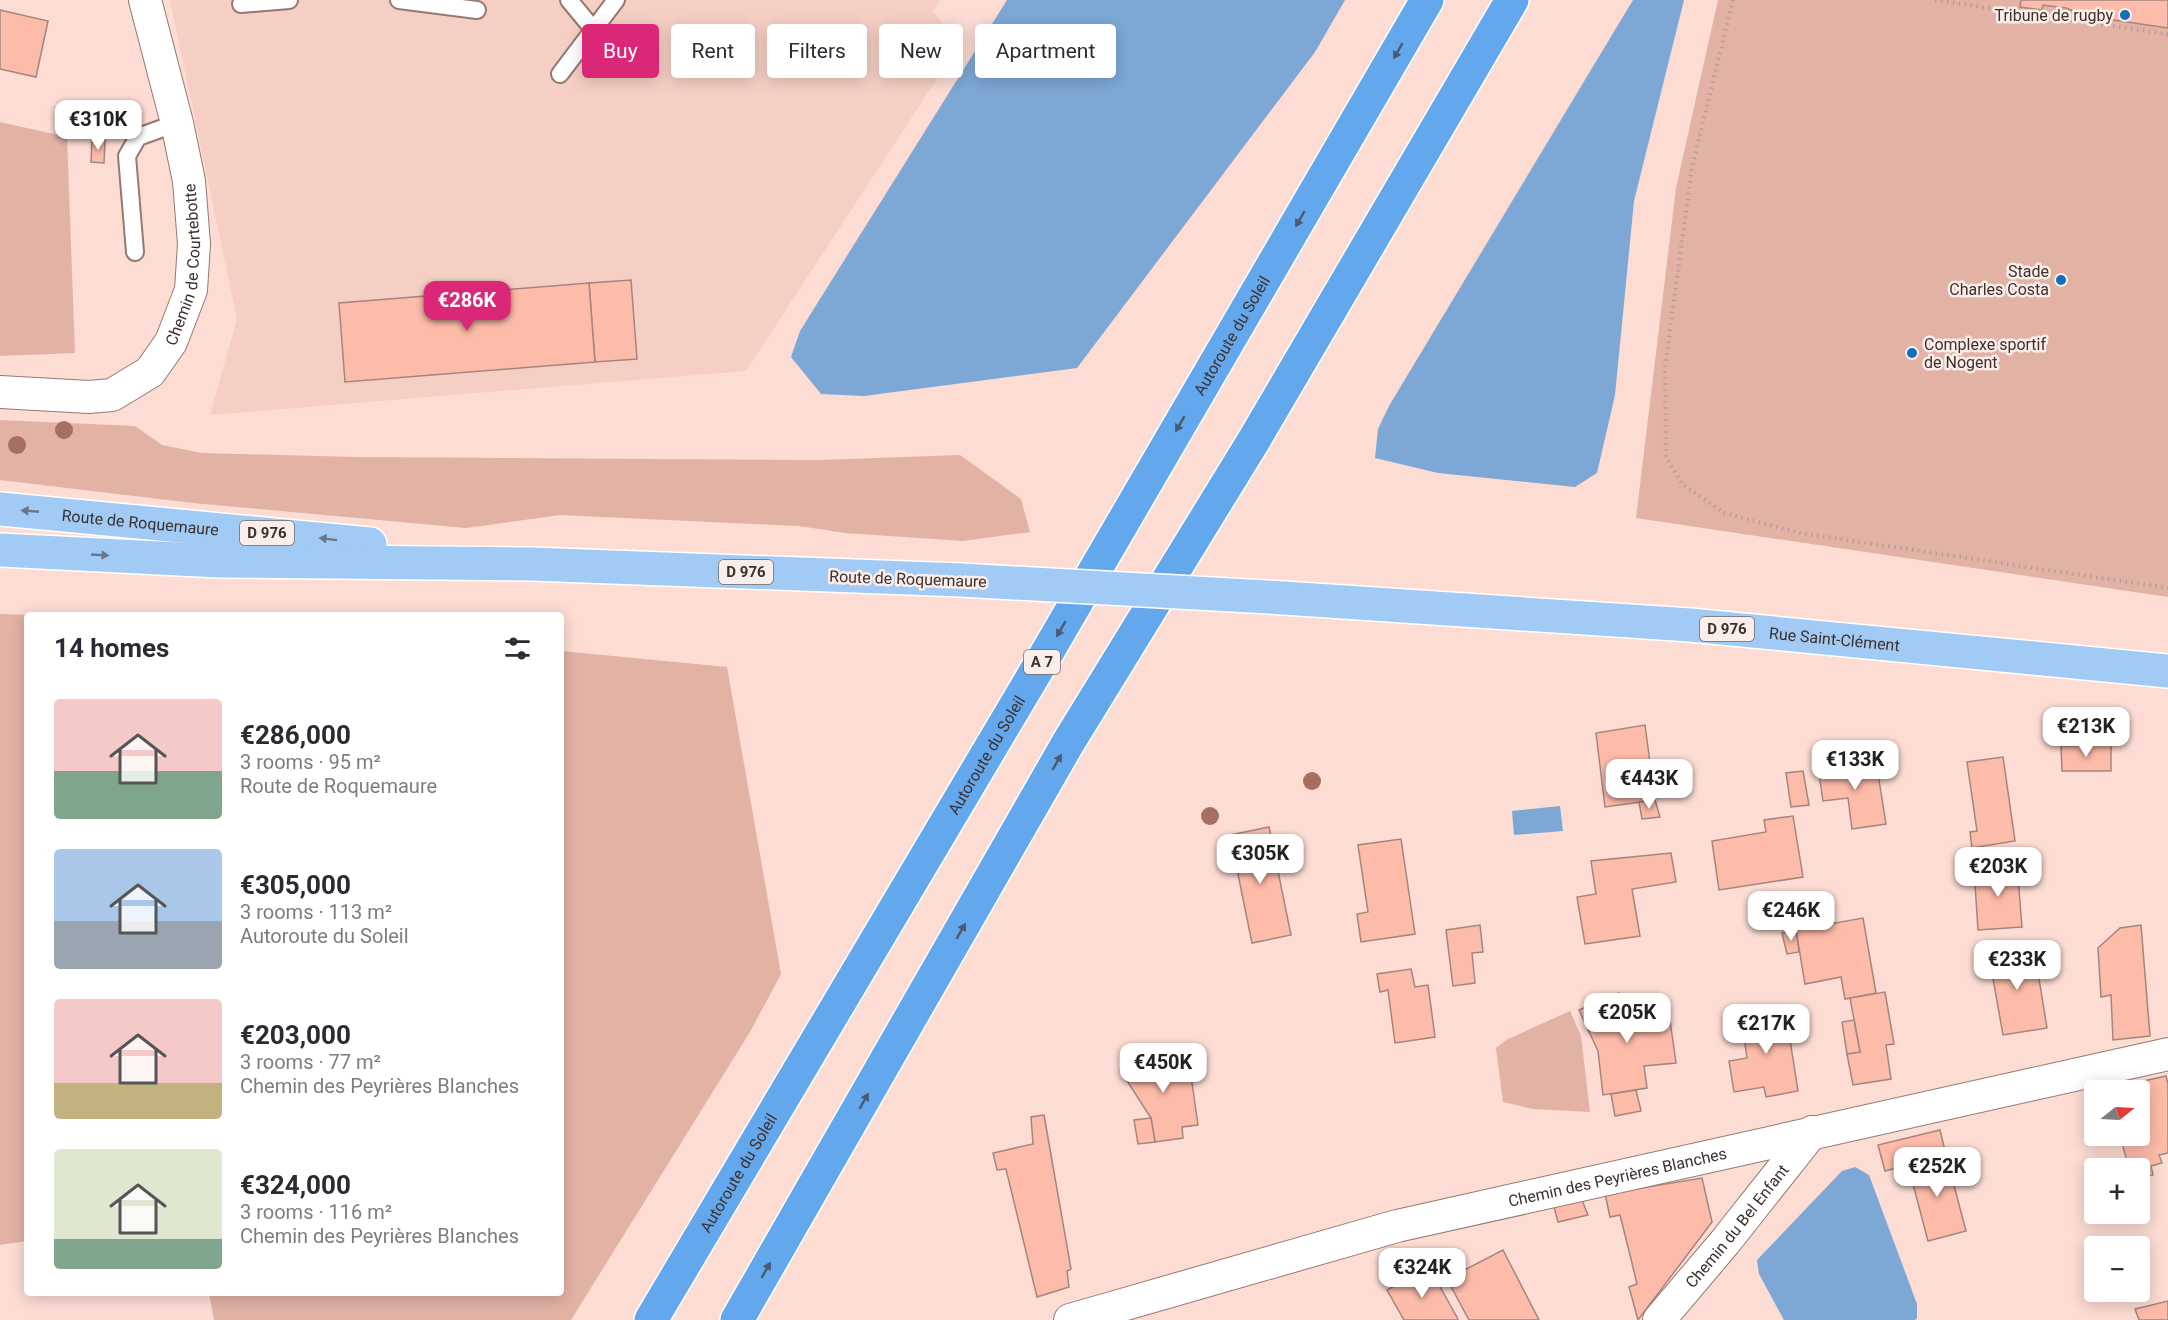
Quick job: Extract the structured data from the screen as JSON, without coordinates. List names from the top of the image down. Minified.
{"streets":{"highway":["Autoroute du Soleil","A 7"],"main road":["Route de Roquemaure","D 976","Rue Saint-Clément"],"street":["Chemin de Courtebotte","Chemin des Peyrières Blanches","Chemin du Bel Enfant"]},"crossings":[["Route de Roquemaure","Rue Saint-Clément"],["Chemin des Peyrières Blanches","Chemin du Bel Enfant"]],"places":["Tribune de rugby","Stade Charles Costa","Complexe sportif de Nogent"],"north":"right","page":{"chip":["Buy","Rent","Filters","New","Apartment"],"price":["€310K","€286K","€213K","€133K","€443K","€305K","€203K","€246K","€233K","€205K","€217K","€450K","€252K","€324K"],"heading":"14 homes","list":[{"name":"€286,000","note":"3 rooms · 95 m² · Route de Roquemaure"},{"name":"€305,000","note":"3 rooms · 113 m² · Autoroute du Soleil"},{"name":"€203,000","note":"3 rooms · 77 m² · Chemin des Peyrières Blanches"},{"name":"€324,000","note":"3 rooms · 116 m² · Chemin des Peyrières Blanches"}],"map_buttons":["+","−"]}}
